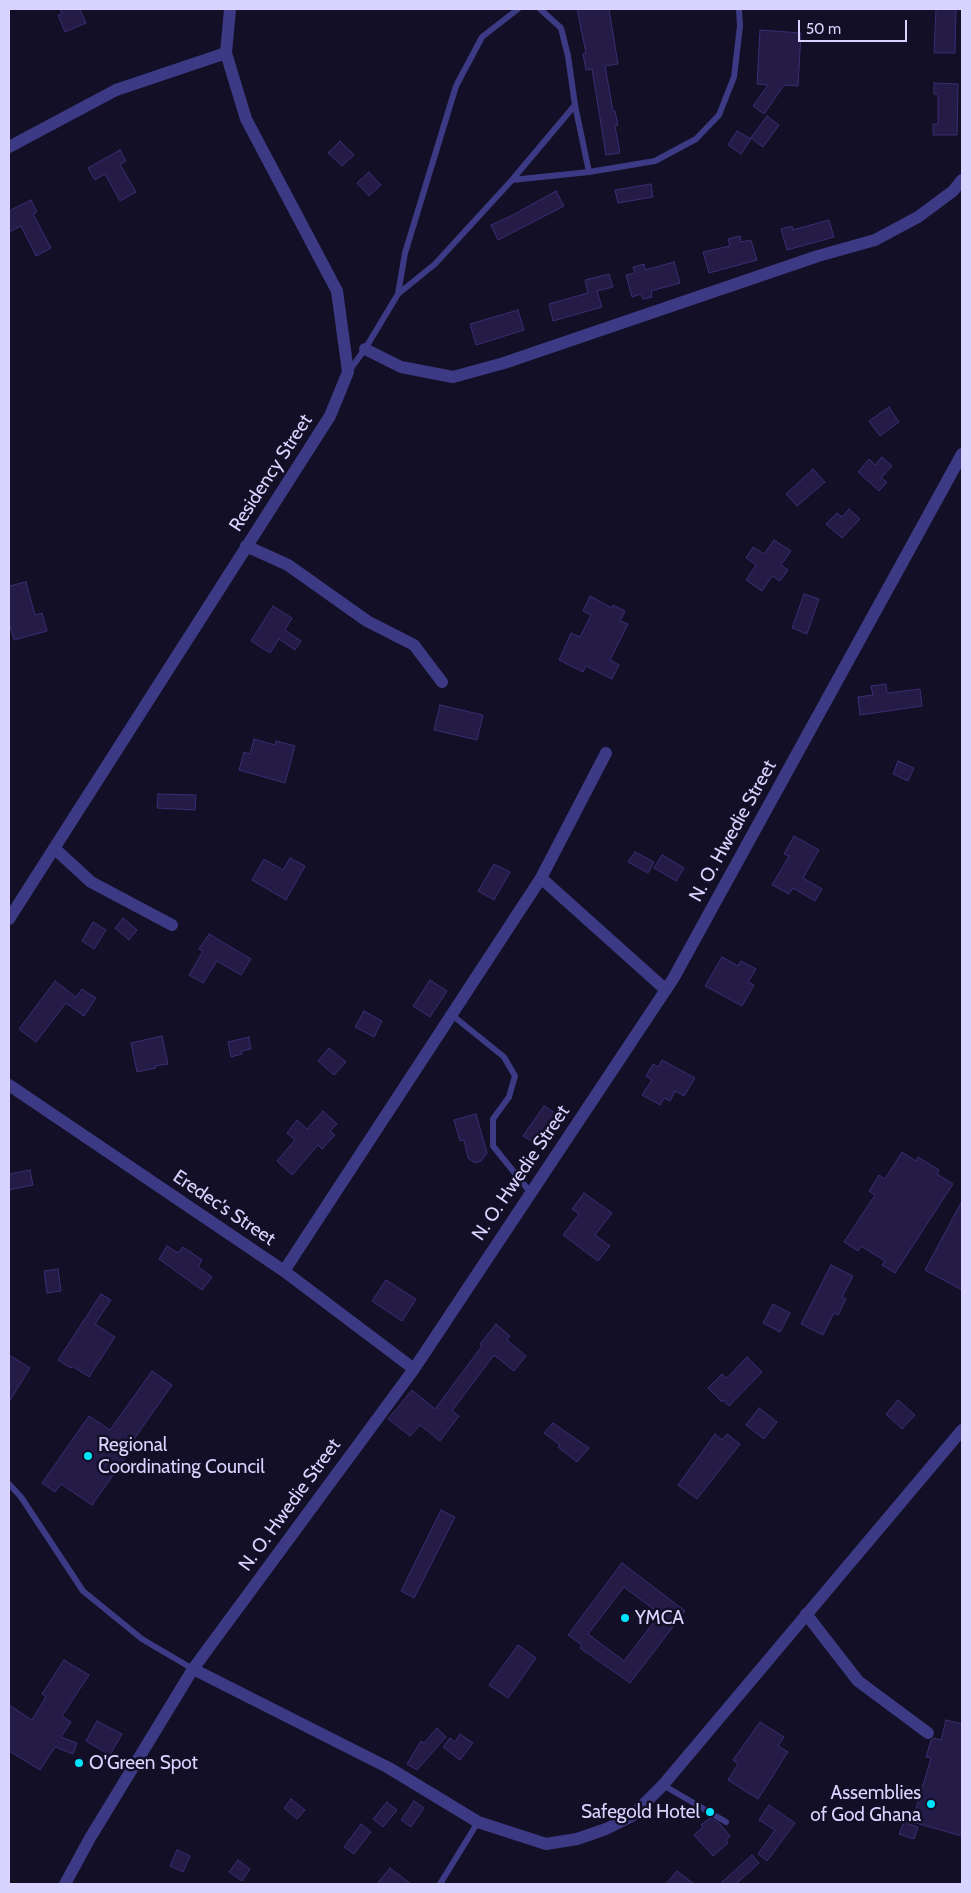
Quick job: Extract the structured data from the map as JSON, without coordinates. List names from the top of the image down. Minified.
{"streets":{"street":["Residency Street","N. O. Hwedie Street","Eredec's Street"]},"crossings":[["N. O. Hwedie Street","Eredec's Street"]],"places":["Regional Coordinating Council","YMCA","O'Green Spot","Assemblies of God Ghana","Safegold Hotel"],"scale_bar":"50 m"}
